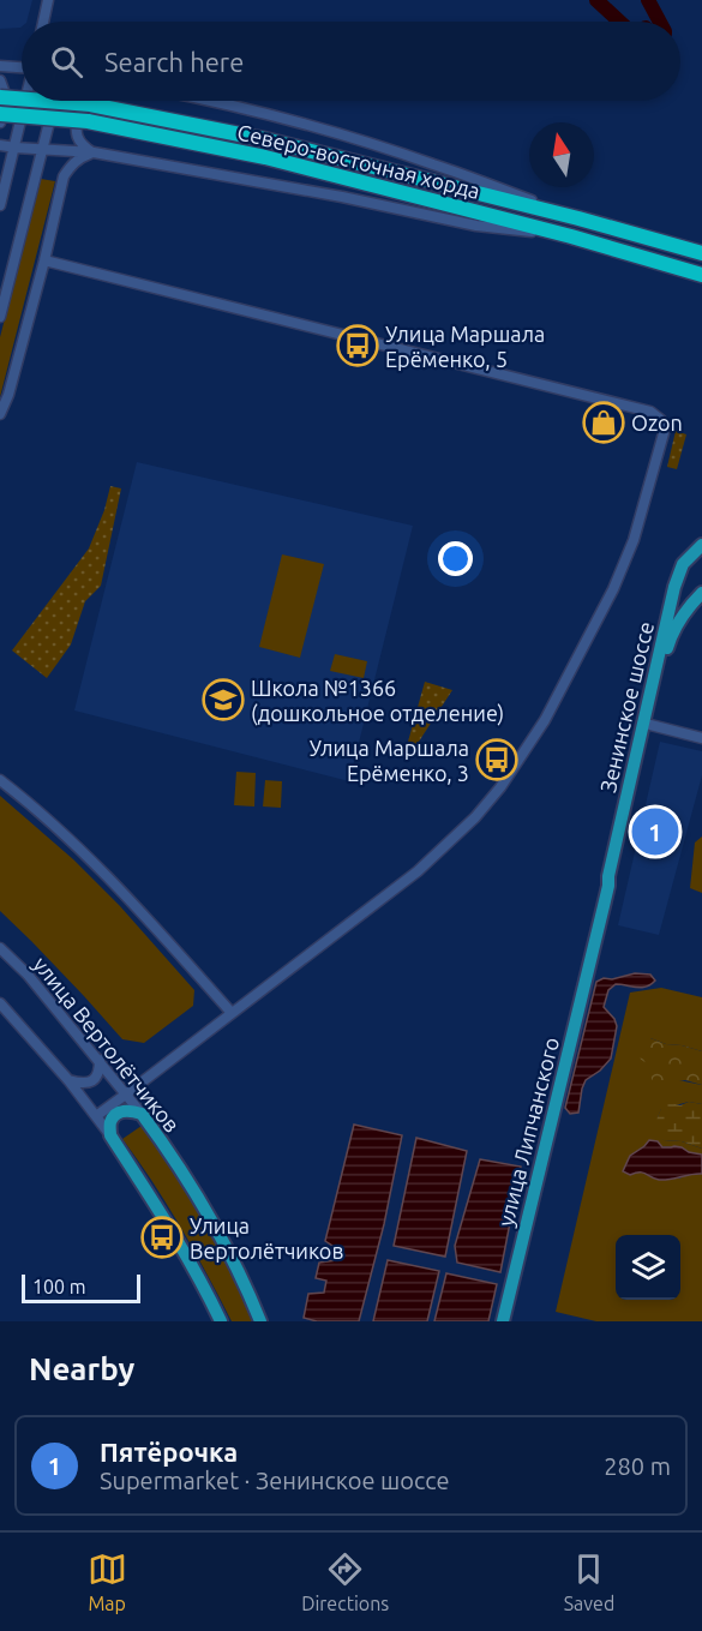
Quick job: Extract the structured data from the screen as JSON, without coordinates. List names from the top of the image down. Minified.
{"streets":{"highway":["Северо-восточная хорда"],"main road":["Зенинское шоссе","улица Вертолётчиков","улица Липчанского"]},"crossings":[["Зенинское шоссе","улица Липчанского"]],"places":{"bus stop":["Улица Маршала Ерёменко, 5","Улица Маршала Ерёменко, 3","Улица Вертолётчиков"],"shop":["Ozon"],"school or university":["Школа №1366 (дошкольное отделение)"]},"scale_bar":"100 m","north":"top","page":{"search":"Search here","pins":"1","scale":"100 m","heading":"Nearby","list":[{"mark":"1","name":"Пятёрочка","note":"Supermarket · Зенинское шоссе","value":"280 m"}],"nav":["Map","Directions","Saved"]}}
